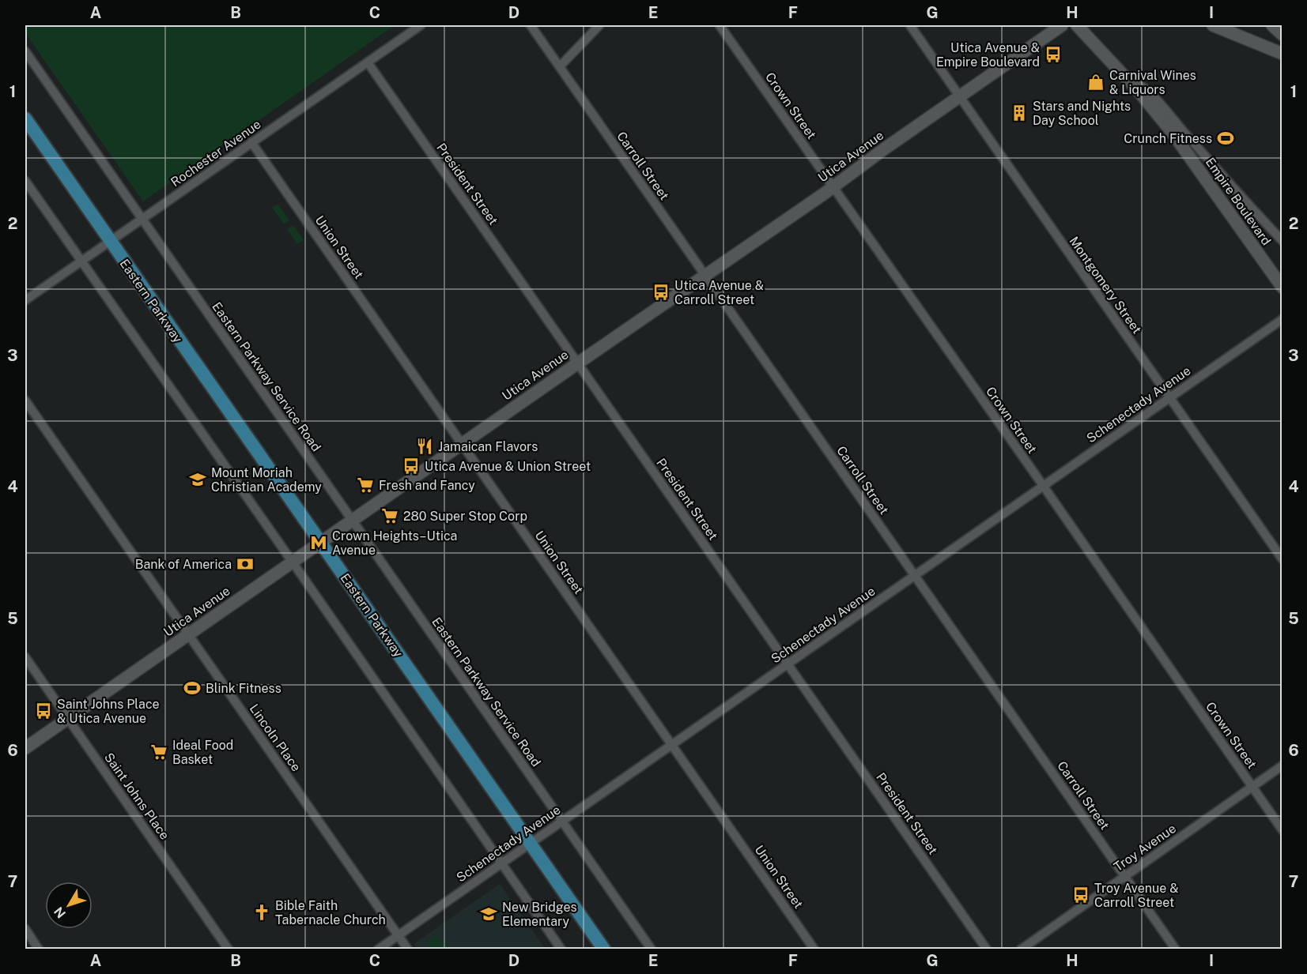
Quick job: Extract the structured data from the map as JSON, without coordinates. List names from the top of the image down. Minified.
{"streets":{"main road":["Utica Avenue","Empire Boulevard","Eastern Parkway"],"street":["Crown Street","Rochester Avenue","Carroll Street","President Street","Union Street","Montgomery Street","Eastern Parkway Service Road","Schenectady Avenue","Lincoln Place","Saint Johns Place","Troy Avenue"]},"crossings":[["Crown Street","Utica Avenue"],["Crown Street","Schenectady Avenue"],["Crown Street","Troy Avenue"],["Rochester Avenue","President Street"],["Rochester Avenue","Union Street"],["Rochester Avenue","Eastern Parkway"],["Rochester Avenue","Eastern Parkway Service Road"],["Utica Avenue","Carroll Street"],["Utica Avenue","President Street"],["Utica Avenue","Union Street"],["Utica Avenue","Montgomery Street"],["Utica Avenue","Eastern Parkway"],["Utica Avenue","Eastern Parkway Service Road"],["Utica Avenue","Lincoln Place"],["Utica Avenue","Saint Johns Place"],["Carroll Street","Schenectady Avenue"],["Carroll Street","Troy Avenue"],["President Street","Schenectady Avenue"],["Union Street","Schenectady Avenue"],["Montgomery Street","Schenectady Avenue"],["Eastern Parkway","Schenectady Avenue"],["Eastern Parkway Service Road","Schenectady Avenue"],["Schenectady Avenue","Lincoln Place"]],"places":{"bus stop":["Utica Avenue & Empire Boulevard","Utica Avenue & Carroll Street","Utica Avenue & Union Street","Saint Johns Place & Utica Avenue","Troy Avenue & Carroll Street"],"shop":["Carnival Wines & Liquors"],"building":["Stars and Nights Day School"],"sports":["Crunch Fitness","Blink Fitness"],"restaurant":["Jamaican Flavors"],"school or university":["Mount Moriah Christian Academy","New Bridges Elementary"],"supermarket":["Fresh and Fancy","280 Super Stop Corp","Ideal Food Basket"],"metro station":["Crown Heights–Utica Avenue"],"bank":["Bank of America"],"church":["Bible Faith Tabernacle Church"]},"north":"bottom left","grid":{"columns":["A","B","C","D","E","F","G","H","I"],"rows":["1","2","3","4","5","6","7"]}}
